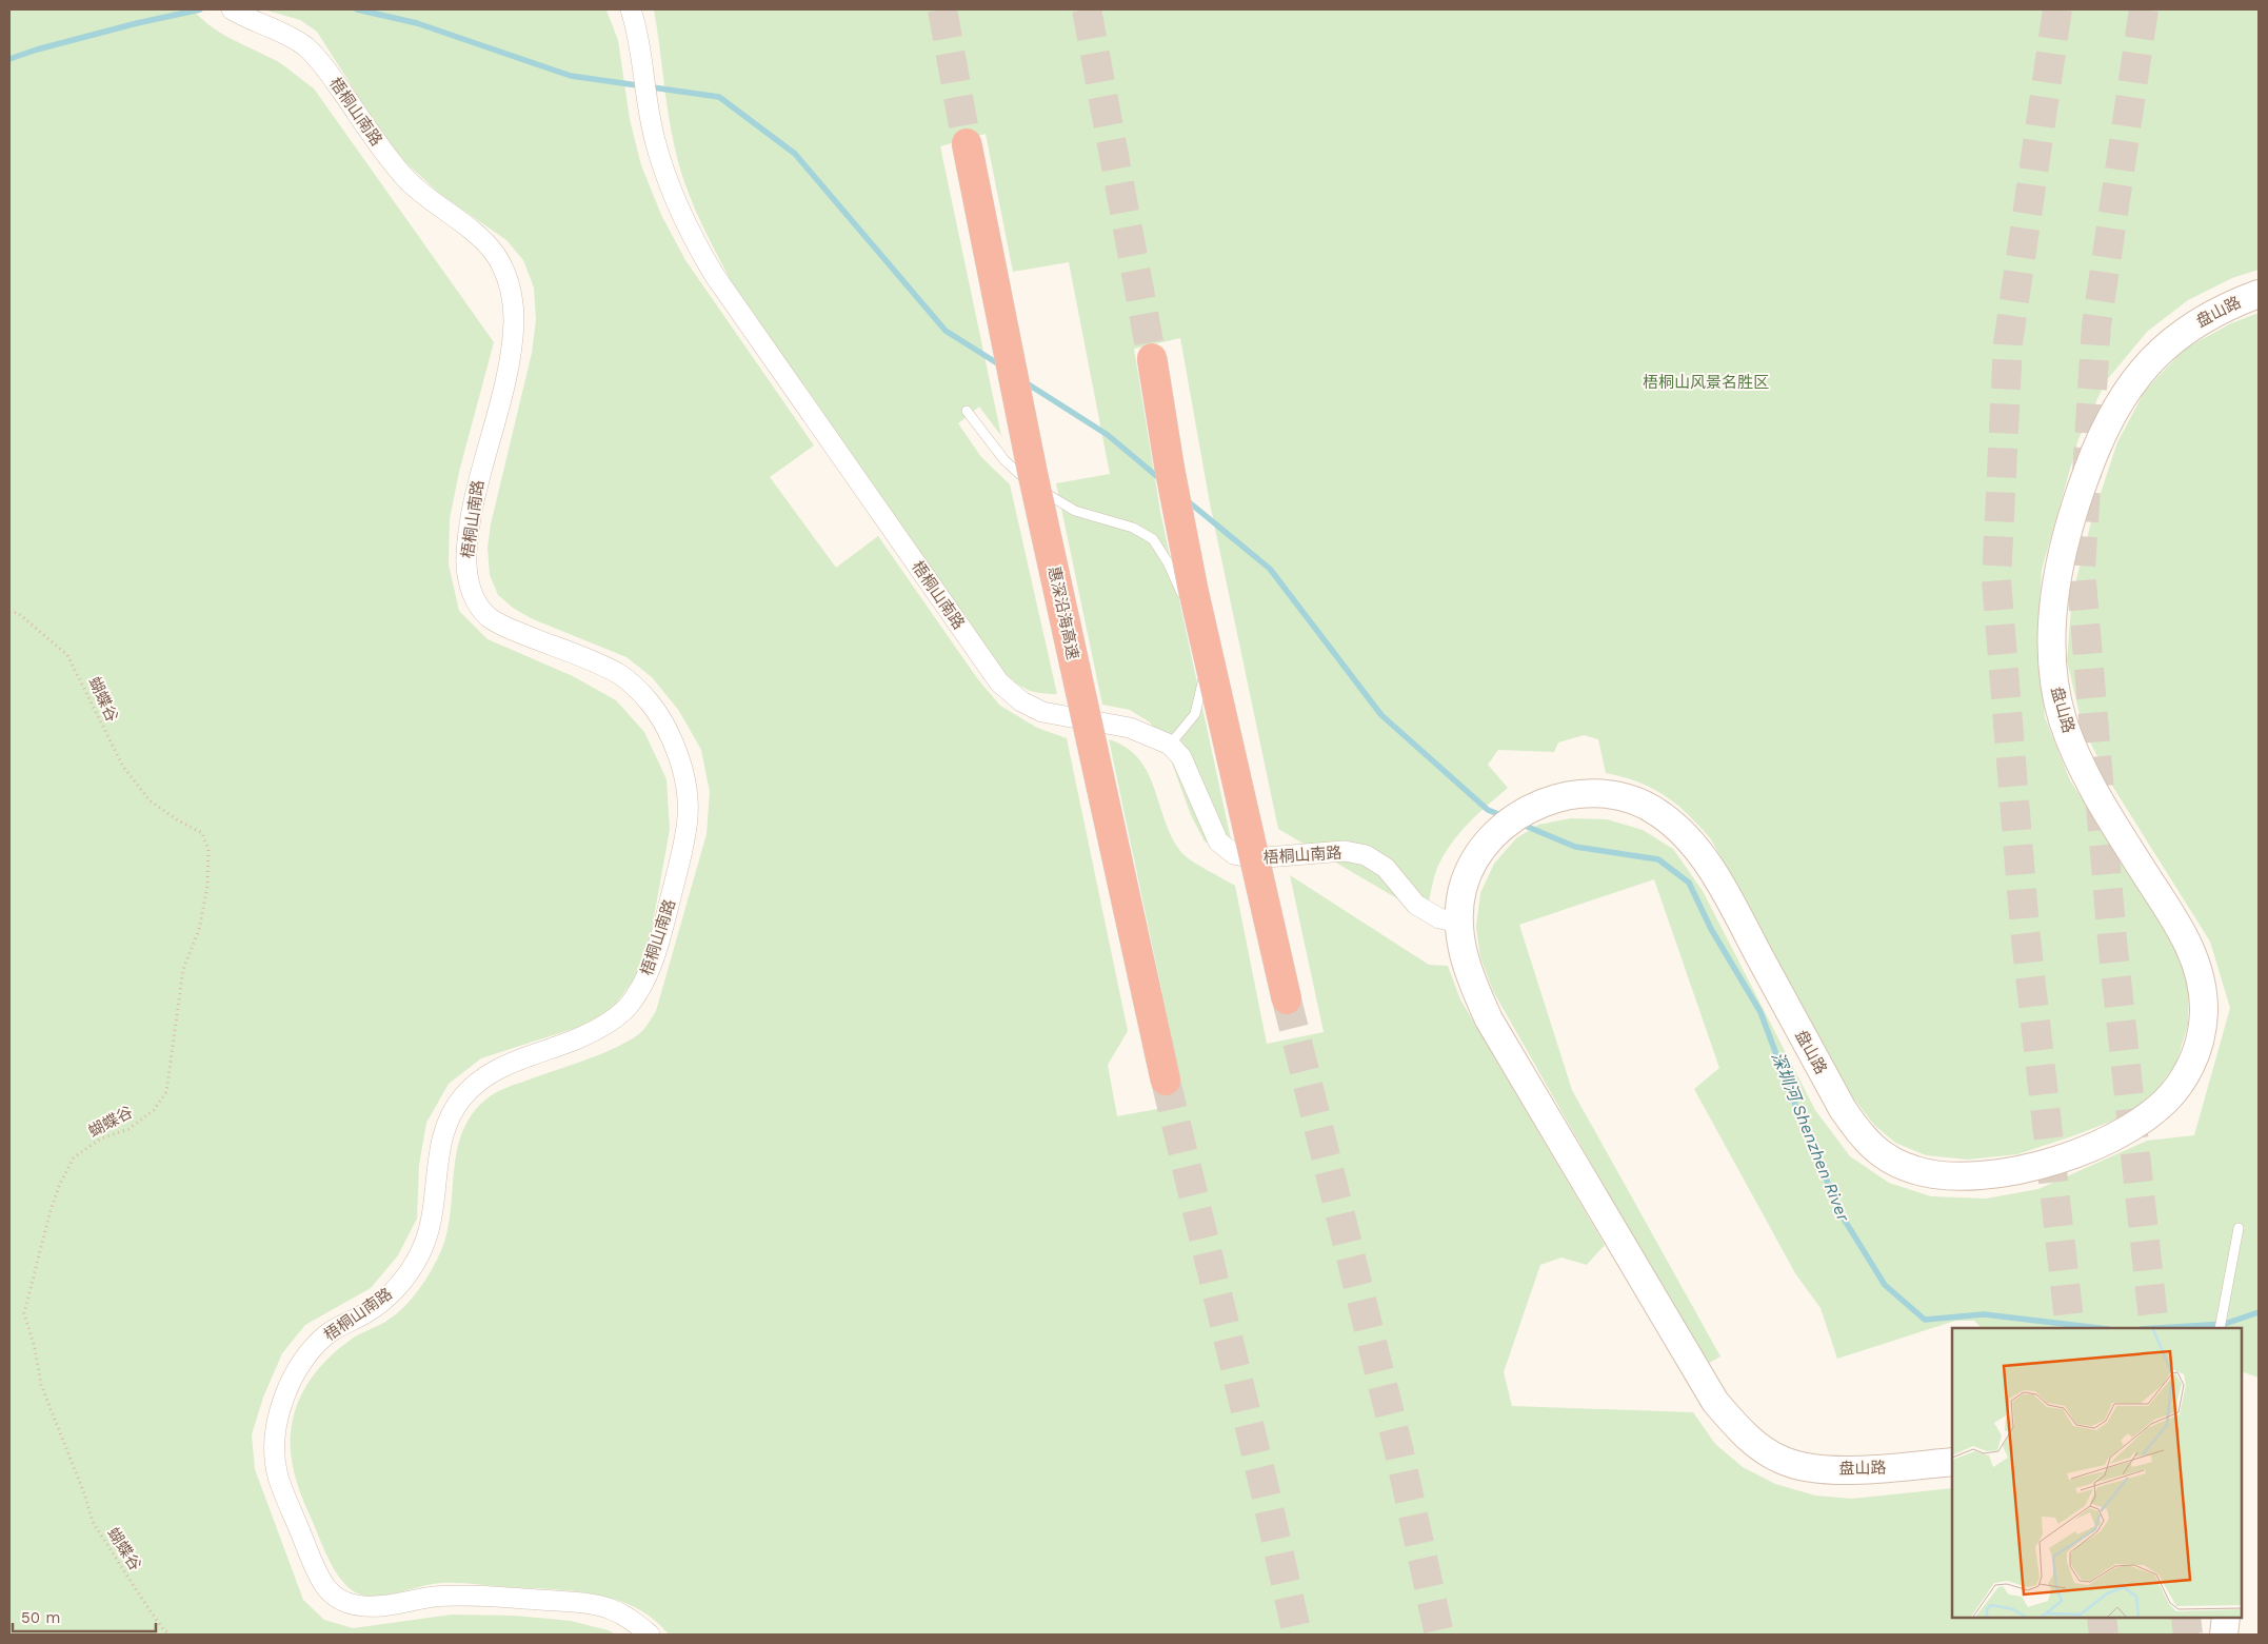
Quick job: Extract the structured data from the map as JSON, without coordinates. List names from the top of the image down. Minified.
{"streets":{"highway":["惠深沿海高速"],"main road":["盘山路"],"street":["梧桐山南路"],"path":["蝴蝶谷"]},"crossings":[["梧桐山南路","盘山路"]],"water":["深圳河 Shenzhen River"],"parks":["梧桐山风景名胜区"],"scale_bar":"50 m"}
